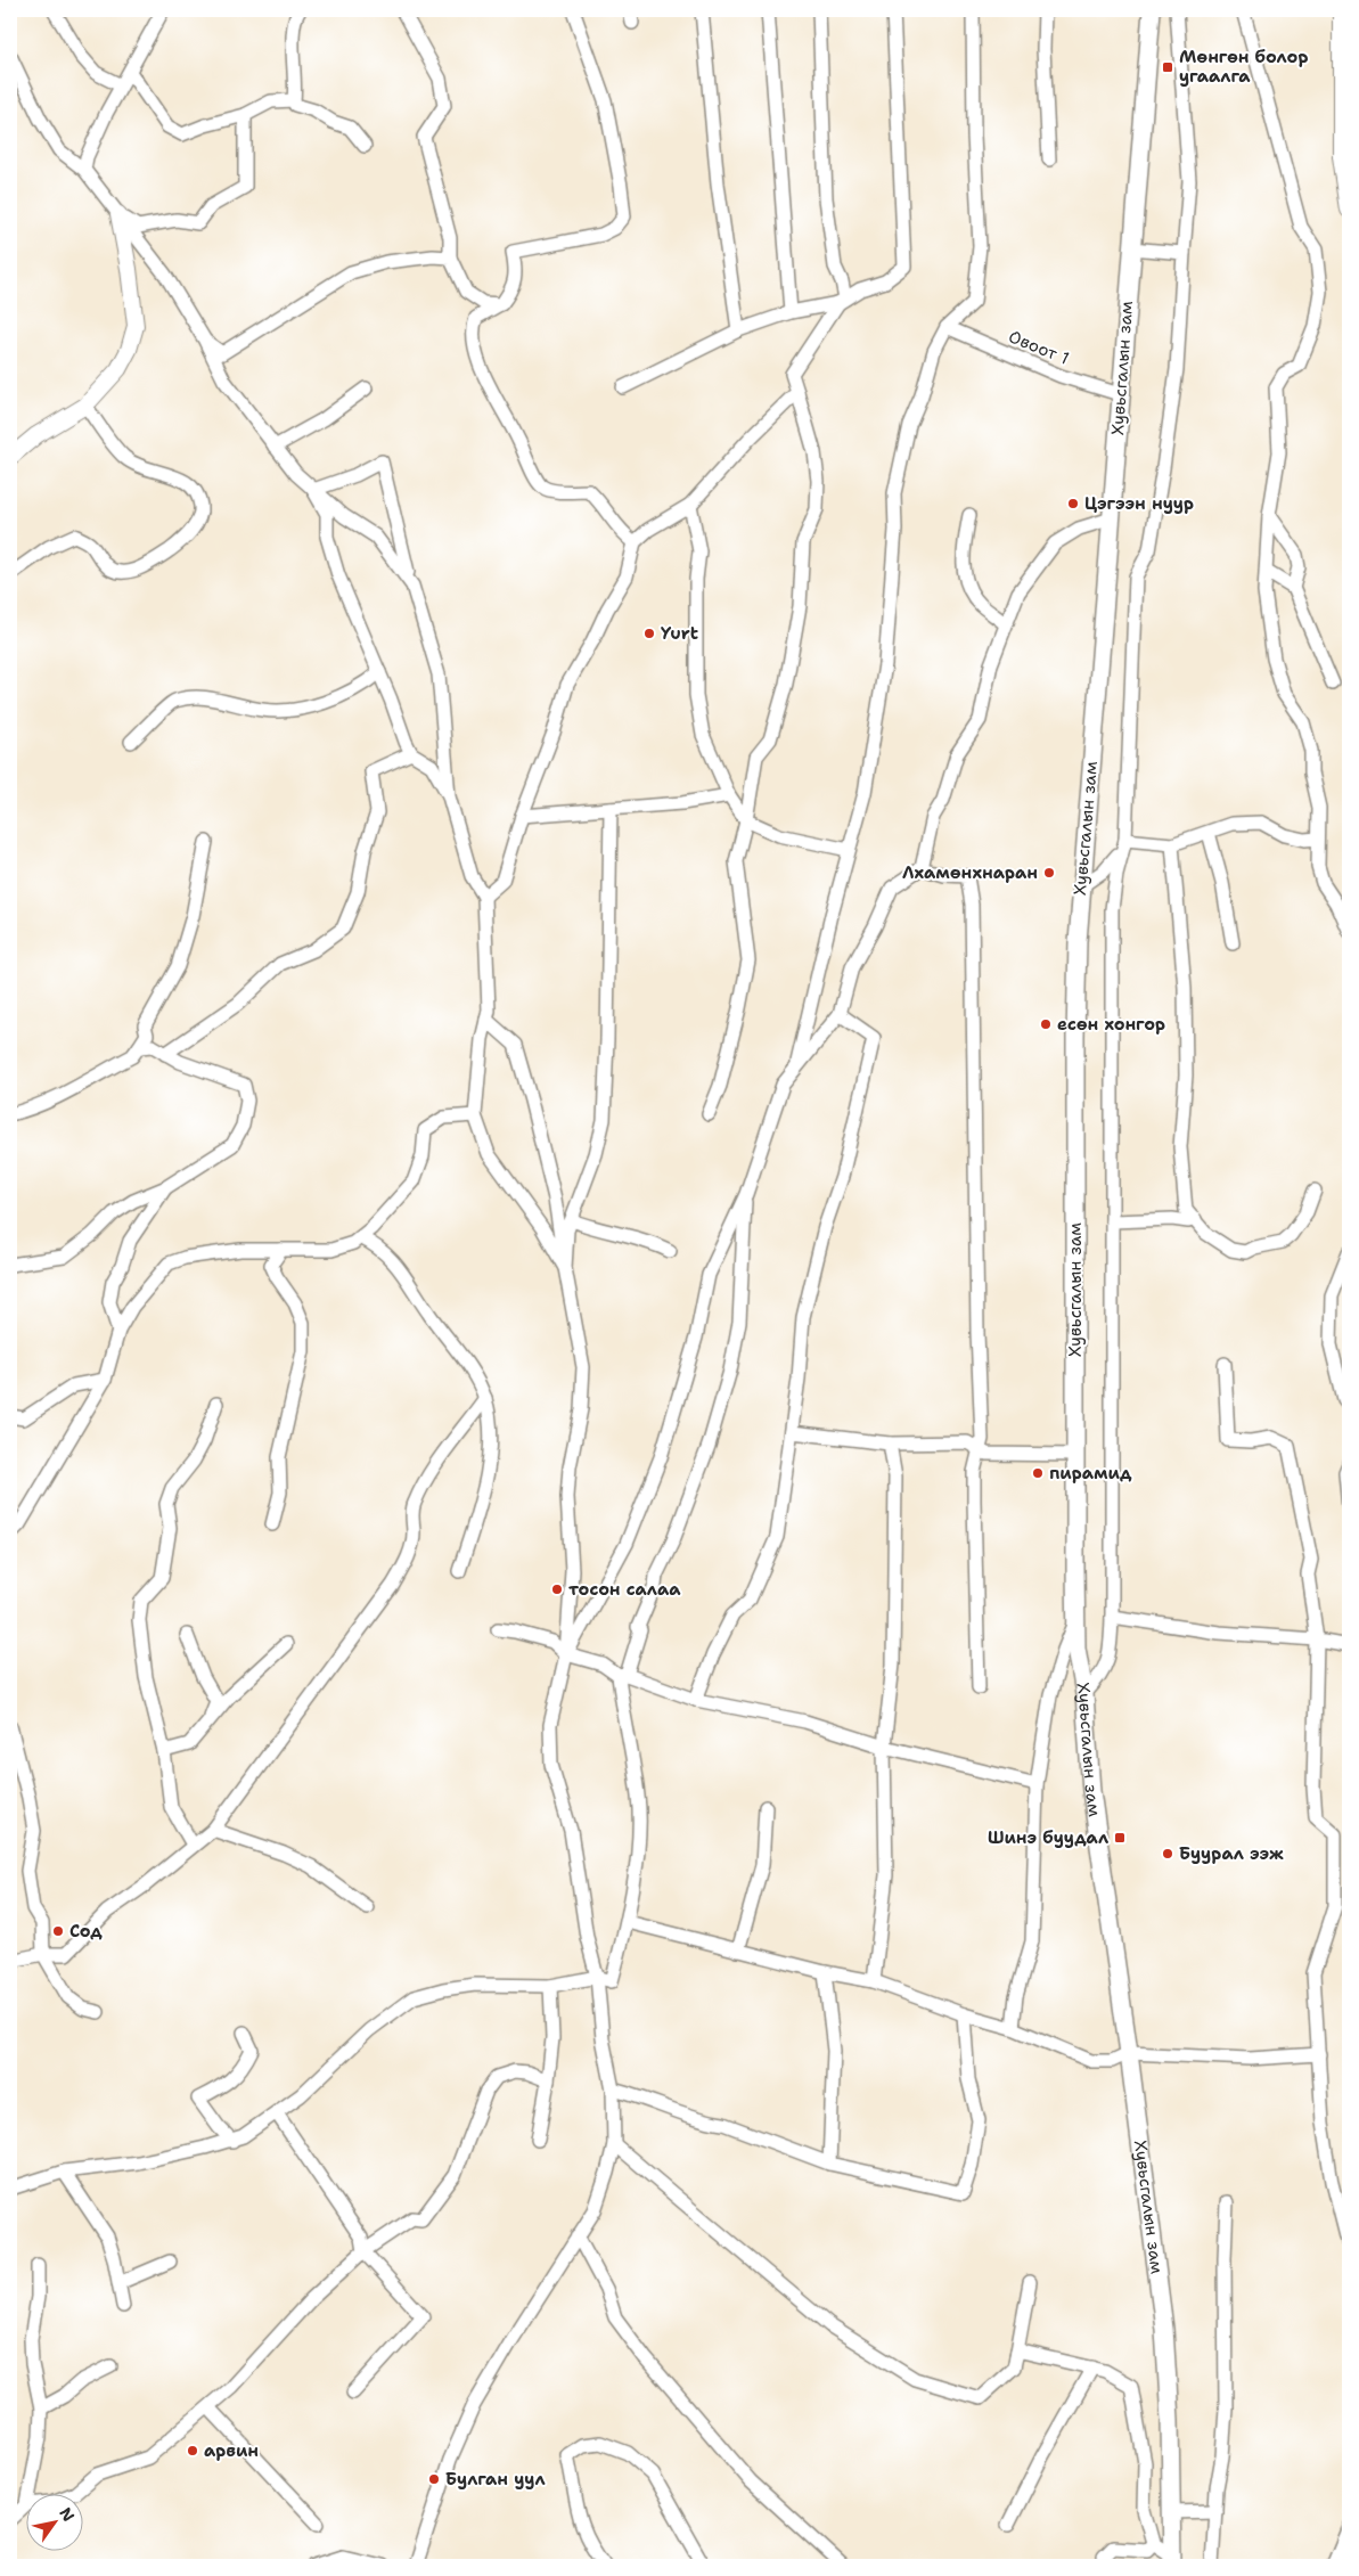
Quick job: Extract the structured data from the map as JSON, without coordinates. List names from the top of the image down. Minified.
{"streets":{"main road":["Хувьсгалын зам"],"street":["Овоот 1"]},"crossings":[["Овоот 1","Хувьсгалын зам"]],"places":{"transit":["Мөнгөн болор угаалга","Шинэ буудал"],"other":["Цэгээн нуур","Yurt","Лхамөнхнаран","есөн хонгор","пирамид","тосон салаа","Буурал ээж","Сод","арвин","Булган уул"]},"north":"top right"}
